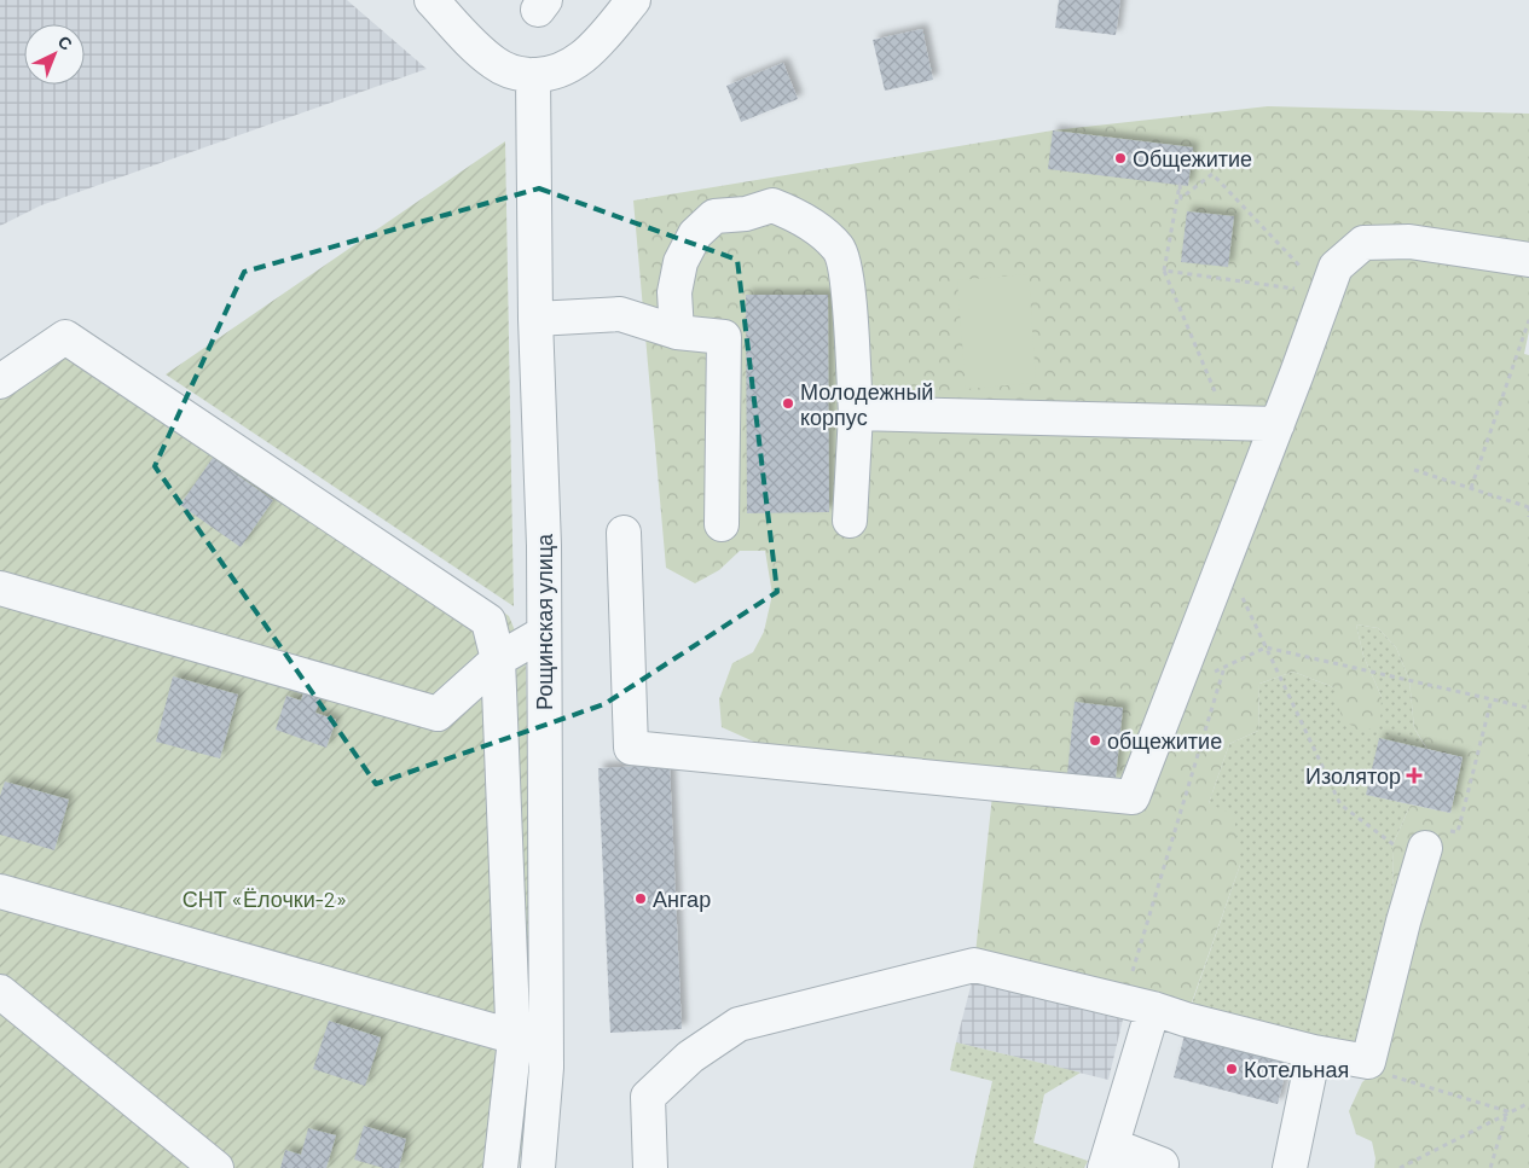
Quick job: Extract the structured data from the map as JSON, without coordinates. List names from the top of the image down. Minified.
{"streets":{"street":["Рощинская улица"]},"parks":["СНТ «Ёлочки-2»"],"places":{"other":["Общежитие","Молодежный корпус","общежитие","Ангар","Котельная"],"health":["Изолятор"]},"north":"top right"}
